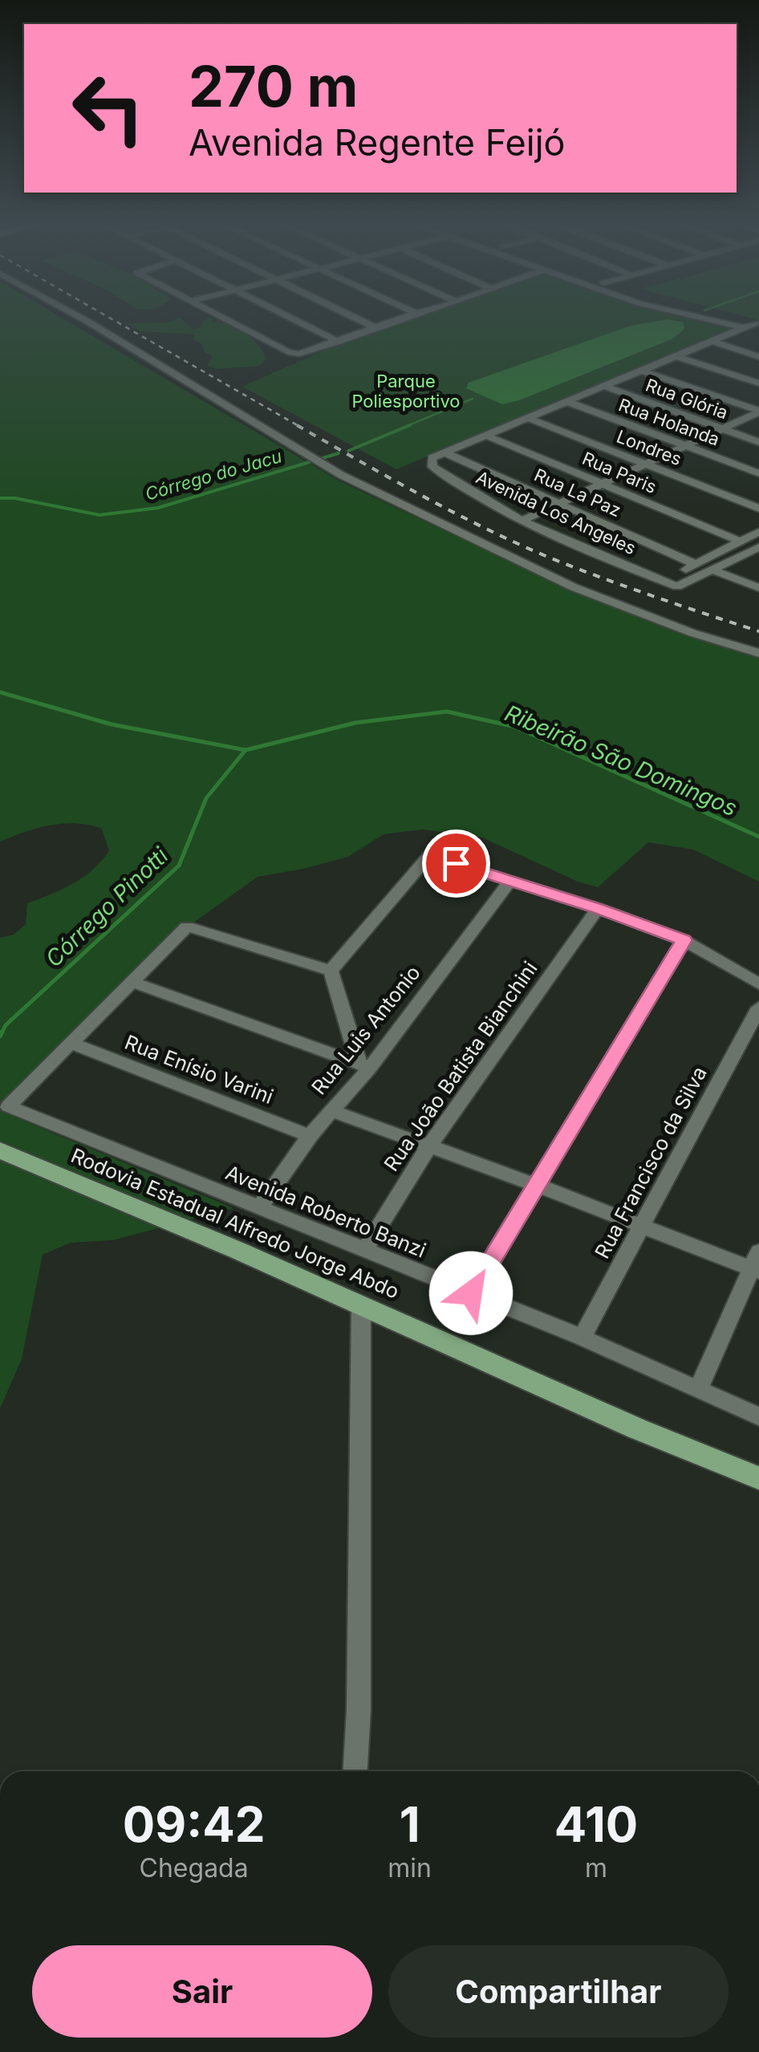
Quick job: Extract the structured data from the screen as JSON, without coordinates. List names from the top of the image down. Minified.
{"streets":{"main road":["Rodovia Estadual Alfredo Jorge Abdo"],"street":["Rua Glória","Rua Holanda","Londres","Rua Paris","Rua La Paz","Avenida Los Angeles","Rua Luis Antonio","Rua João Batista Bianchini","Rua Enísio Varini","Rua Francisco da Silva","Avenida Roberto Banzi"]},"crossings":[["Rua La Paz","Avenida Los Angeles"],["Rua Luis Antonio","Rua Enísio Varini"],["Rua Luis Antonio","Avenida Roberto Banzi"],["Rua João Batista Bianchini","Avenida Roberto Banzi"],["Rua Enísio Varini","Avenida Roberto Banzi"],["Rua Francisco da Silva","Avenida Roberto Banzi"]],"water":["Córrego do Jacu","Ribeirão São Domingos","Córrego Pinotti"],"parks":["Parque Poliesportivo"],"page":{"turn":["270 m","Avenida Regente Feijó"],"eta":["09:42","Chegada","1","min","410","m"],"buttons":["Sair","Compartilhar"]}}
